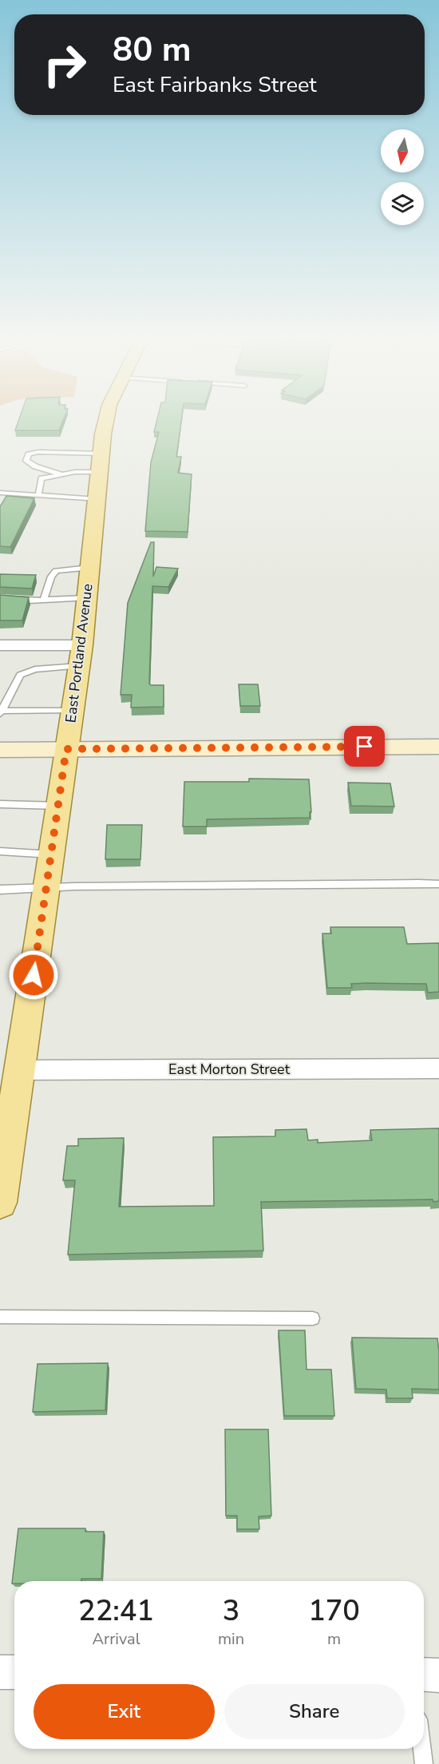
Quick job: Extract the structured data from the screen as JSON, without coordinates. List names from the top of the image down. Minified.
{"streets":{"main road":["East Portland Avenue"],"street":["East Morton Street"]},"crossings":[["East Portland Avenue","East Morton Street"]],"north":"bottom","page":{"turn":["80 m","East Fairbanks Street"],"eta":["22:41","Arrival","3","min","170","m"],"buttons":["Exit","Share"]}}
